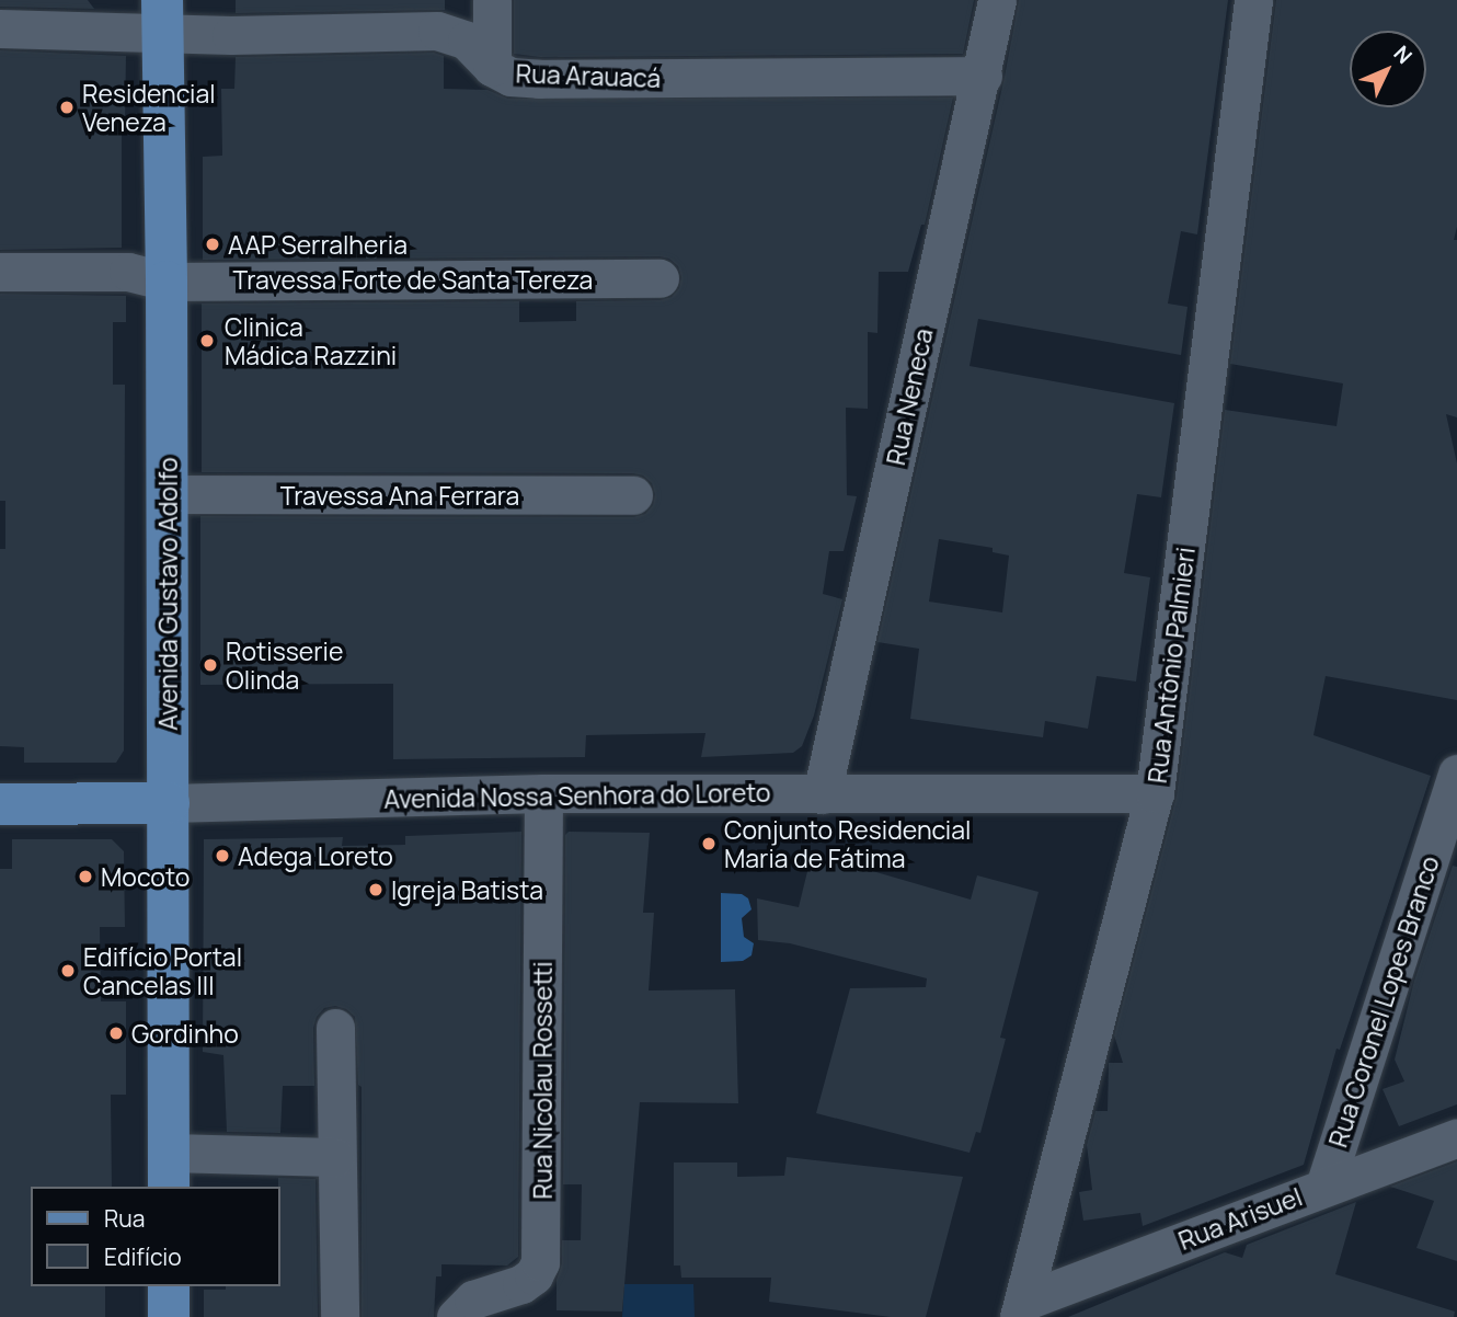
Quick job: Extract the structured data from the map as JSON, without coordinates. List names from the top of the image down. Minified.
{"streets":{"main road":["Avenida Gustavo Adolfo","Avenida Nossa Senhora do Loreto"],"street":["Rua Arauacá","Travessa Forte de Santa Tereza","Rua Neneca","Travessa Ana Ferrara","Rua Antônio Palmieri","Rua Coronel Lopes Branco","Rua Nicolau Rossetti","Rua Arisuel"]},"crossings":[["Rua Arauacá","Rua Neneca"],["Rua Arauacá","Avenida Gustavo Adolfo"],["Travessa Forte de Santa Tereza","Avenida Gustavo Adolfo"],["Rua Neneca","Avenida Nossa Senhora do Loreto"],["Travessa Ana Ferrara","Avenida Gustavo Adolfo"],["Avenida Gustavo Adolfo","Avenida Nossa Senhora do Loreto"],["Rua Antônio Palmieri","Avenida Nossa Senhora do Loreto"],["Rua Antônio Palmieri","Rua Arisuel"],["Avenida Nossa Senhora do Loreto","Rua Nicolau Rossetti"],["Rua Coronel Lopes Branco","Rua Arisuel"]],"places":["Residencial Veneza","AAP Serralheria","Clinica Mádica Razzini","Rotisserie Olinda","Conjunto Residencial Maria de Fátima","Adega Loreto","Mocoto","Igreja Batista","Edifício Portal Cancelas III","Gordinho"],"legend":["Rua","Edifício"],"north":"top right"}
